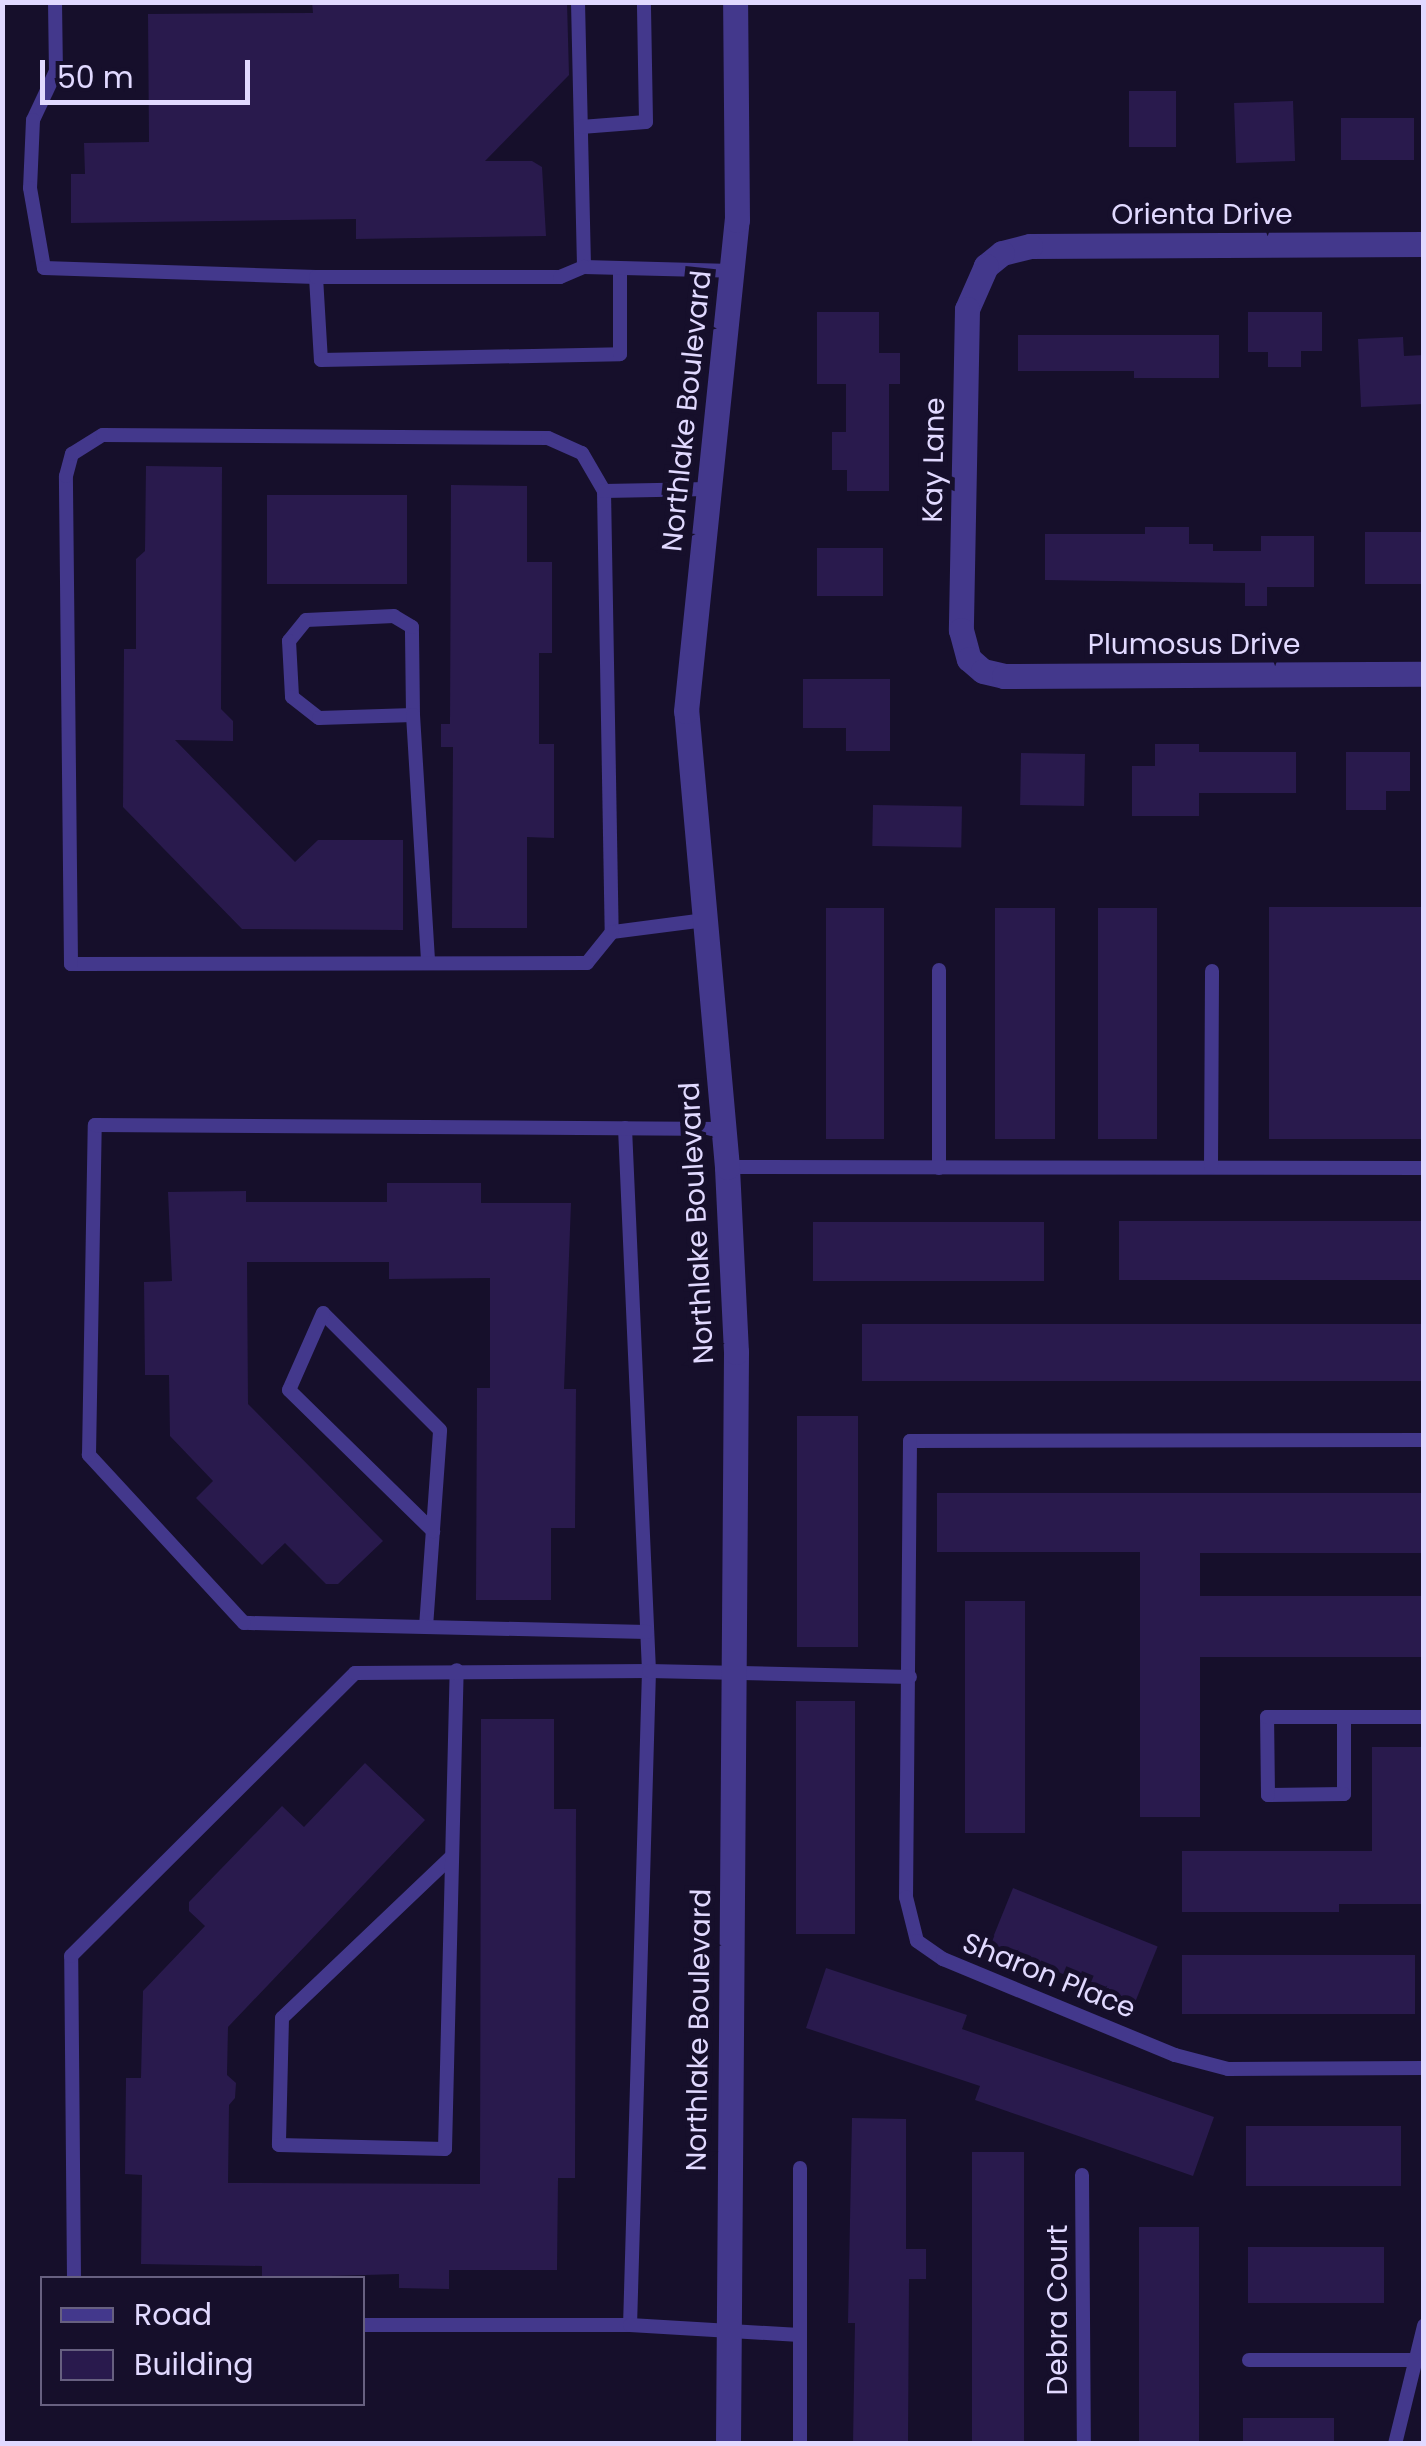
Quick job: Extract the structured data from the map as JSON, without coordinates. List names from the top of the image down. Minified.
{"streets":{"street":["Orienta Drive","Northlake Boulevard","Kay Lane","Plumosus Drive"],"lane":["Sharon Place","Debra Court"]},"crossings":[["Orienta Drive","Kay Lane"],["Kay Lane","Plumosus Drive"]],"legend":["Road","Building"],"scale_bar":"50 m"}
